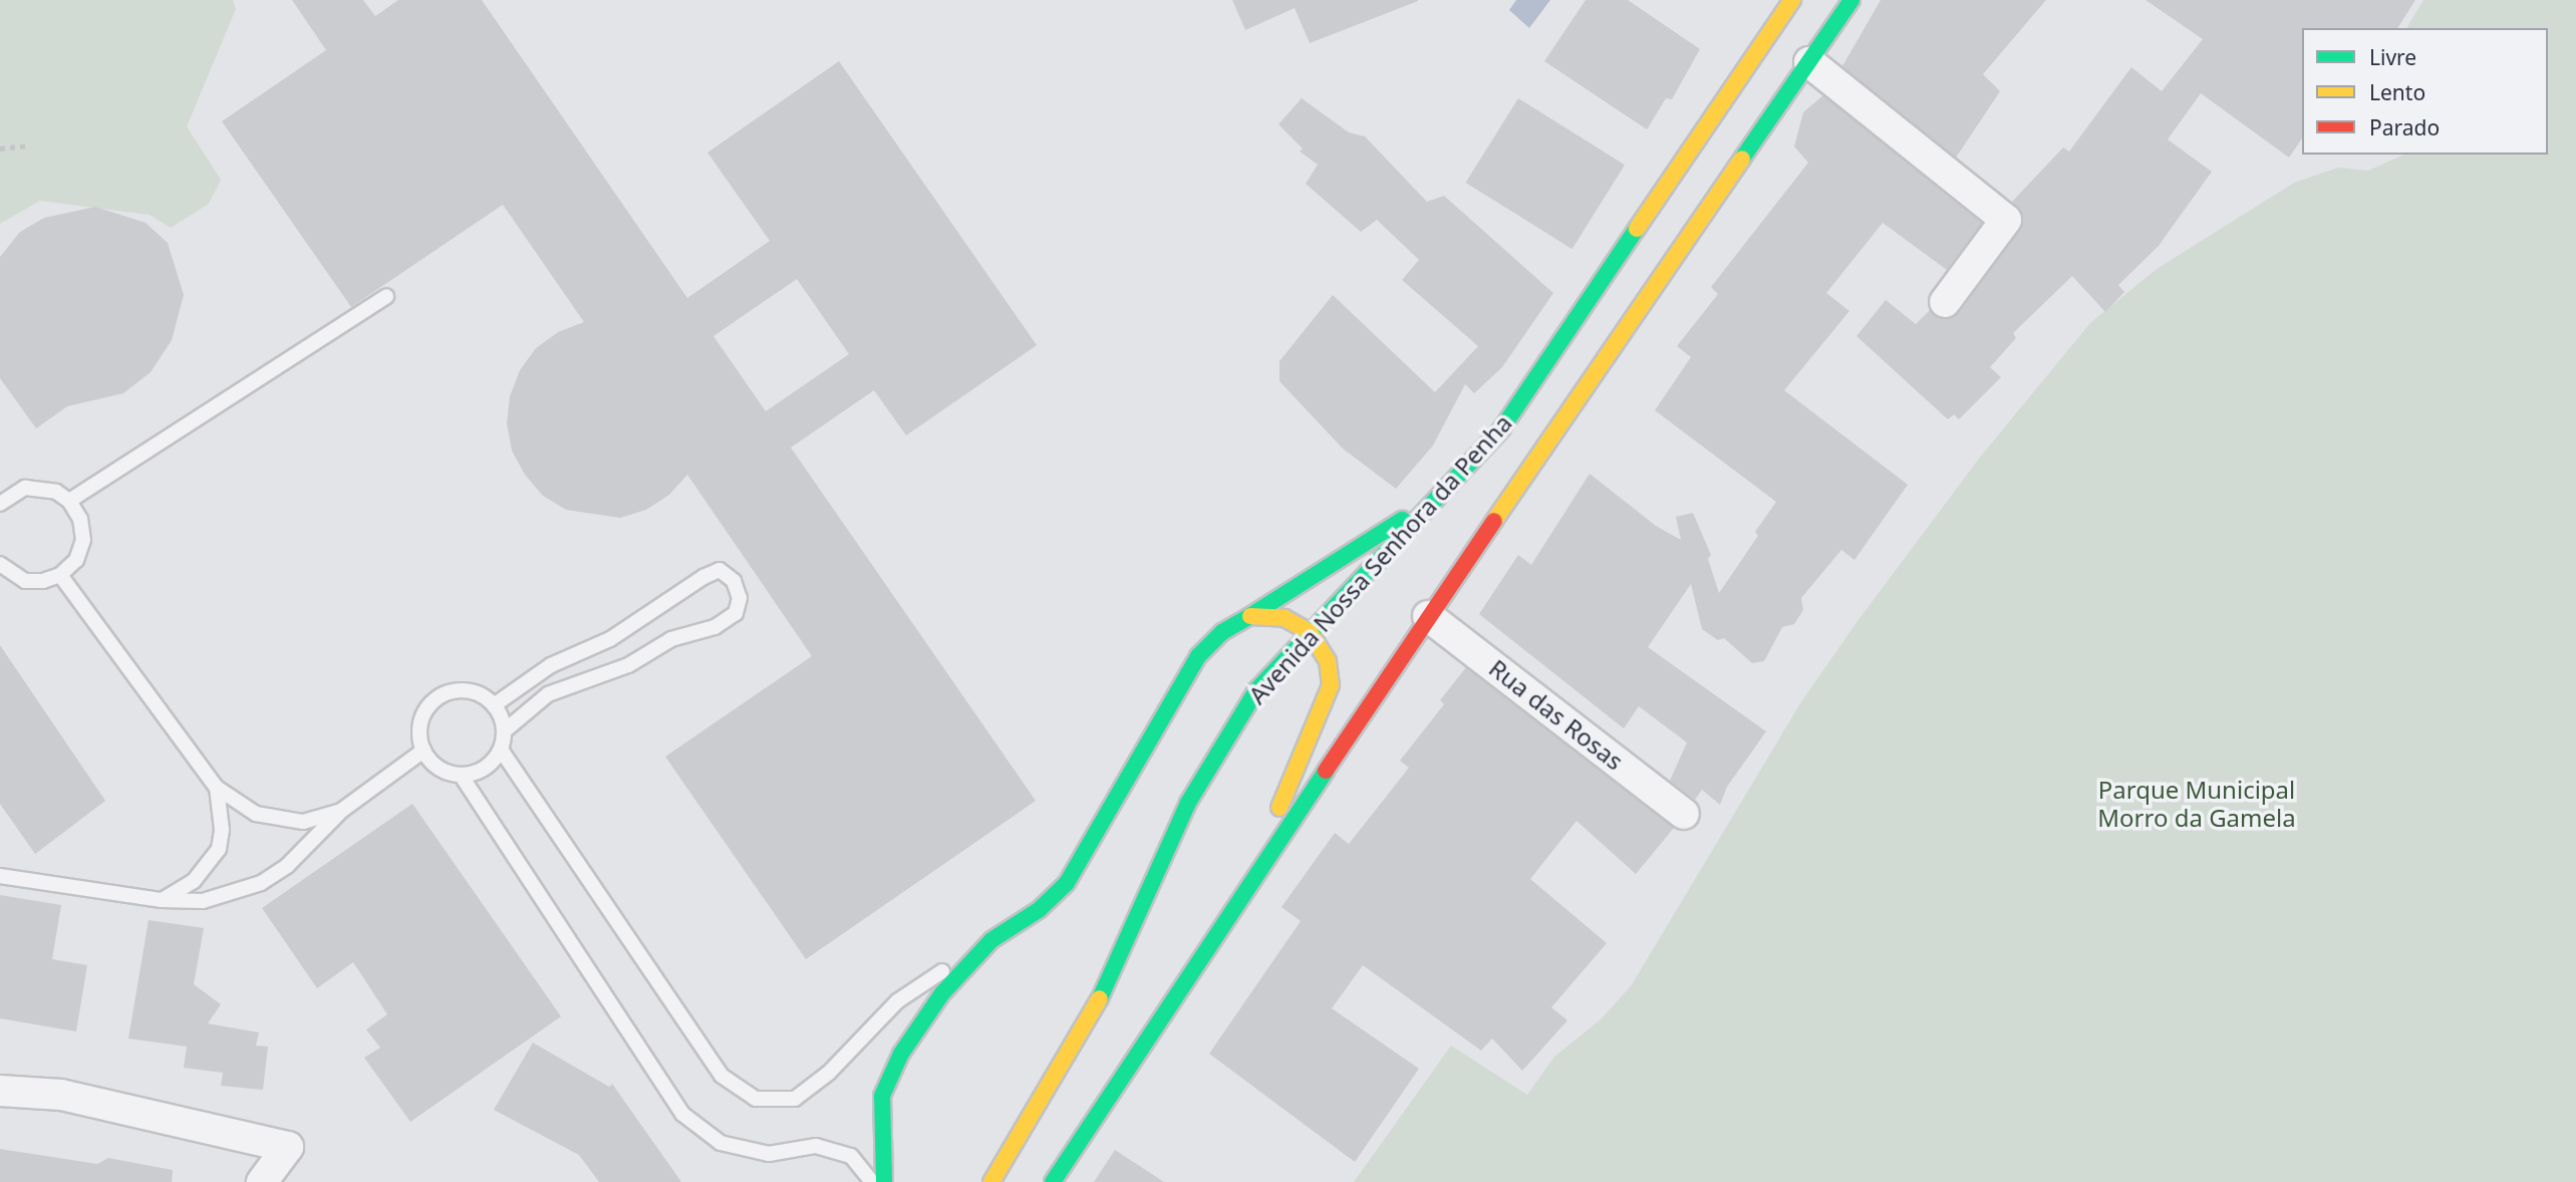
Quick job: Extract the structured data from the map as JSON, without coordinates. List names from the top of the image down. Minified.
{"streets":{"main road":["Avenida Nossa Senhora da Penha"],"street":["Rua das Rosas"]},"crossings":[["Avenida Nossa Senhora da Penha","Rua das Rosas"]],"parks":["Parque Municipal Morro da Gamela"],"legend":["Livre","Lento","Parado"]}
